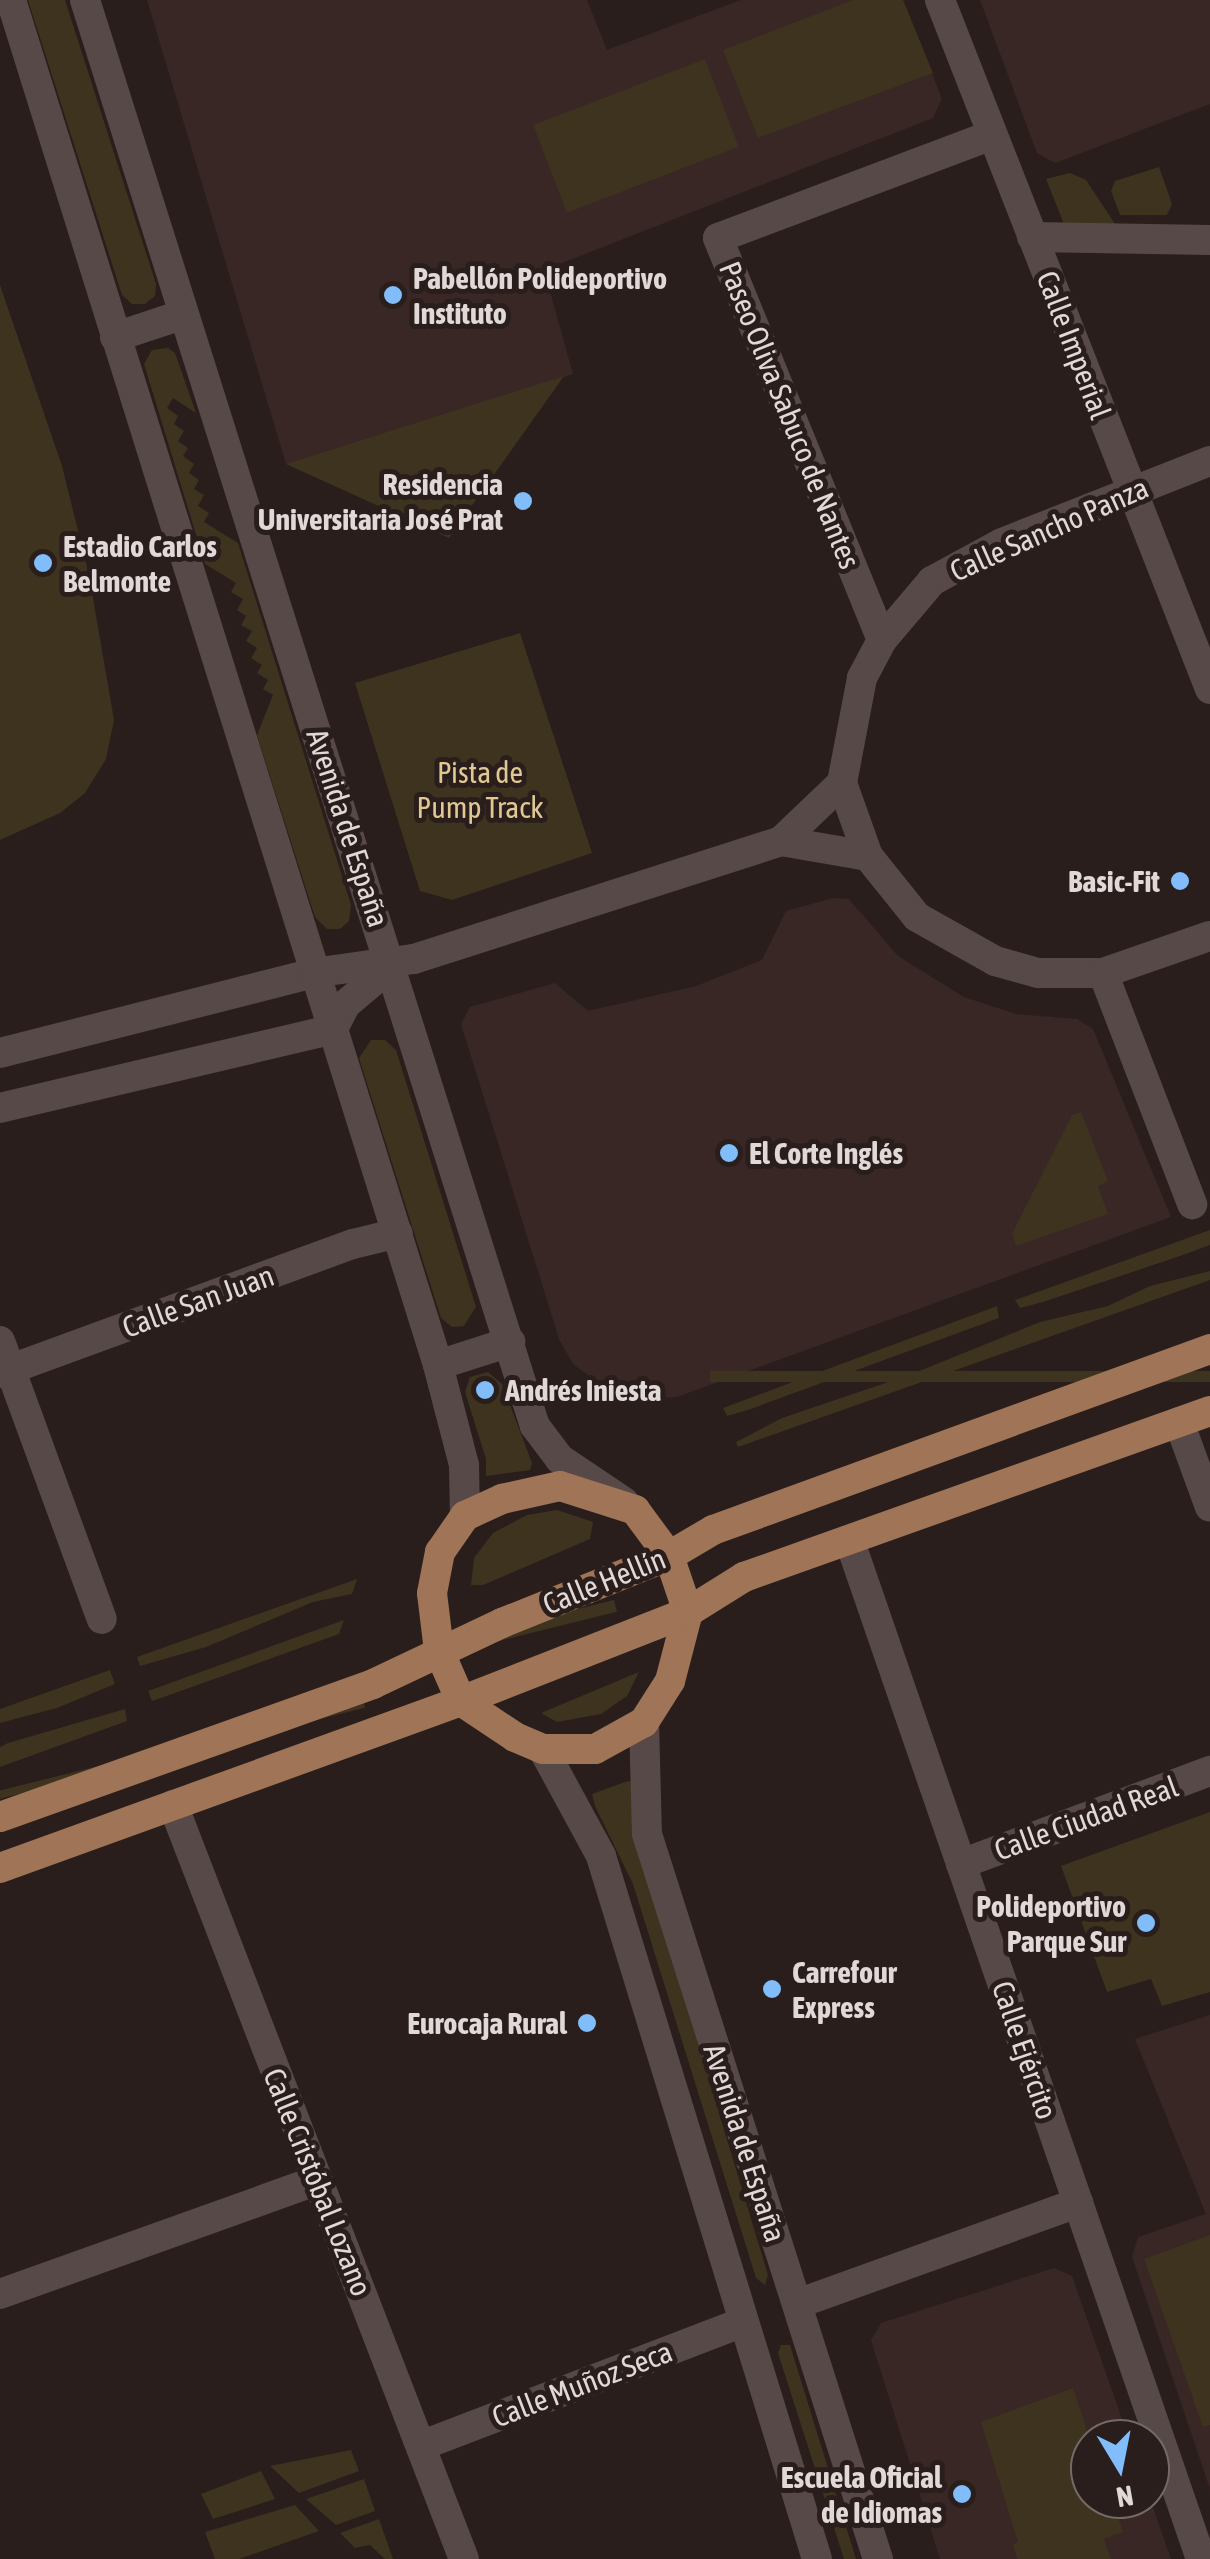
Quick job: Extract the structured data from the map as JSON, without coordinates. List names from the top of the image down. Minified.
{"streets":{"main road":["Avenida de España","Calle Hellín"],"street":["Calle Imperial","Paseo Oliva Sabuco de Nantes","Calle Sancho Panza","Calle San Juan","Calle Ciudad Real","Calle Ejército","Calle Cristóbal Lozano","Calle Muñoz Seca"]},"crossings":[["Calle Imperial","Paseo Oliva Sabuco de Nantes"],["Calle Imperial","Calle Sancho Panza"],["Paseo Oliva Sabuco de Nantes","Calle Sancho Panza"],["Avenida de España","Calle Hellín"],["Avenida de España","Calle Muñoz Seca"],["Calle Hellín","Calle Ejército"],["Calle Hellín","Calle Cristóbal Lozano"],["Calle Ciudad Real","Calle Ejército"],["Calle Cristóbal Lozano","Calle Muñoz Seca"]],"parks":["Pista de Pump Track"],"places":["Pabellón Polideportivo Instituto","Residencia Universitaria José Prat","Estadio Carlos Belmonte","Basic-Fit","El Corte Inglés","Andrés Iniesta","Polideportivo Parque Sur","Carrefour Express","Eurocaja Rural","Escuela Oficial de Idiomas"],"north":"bottom"}
